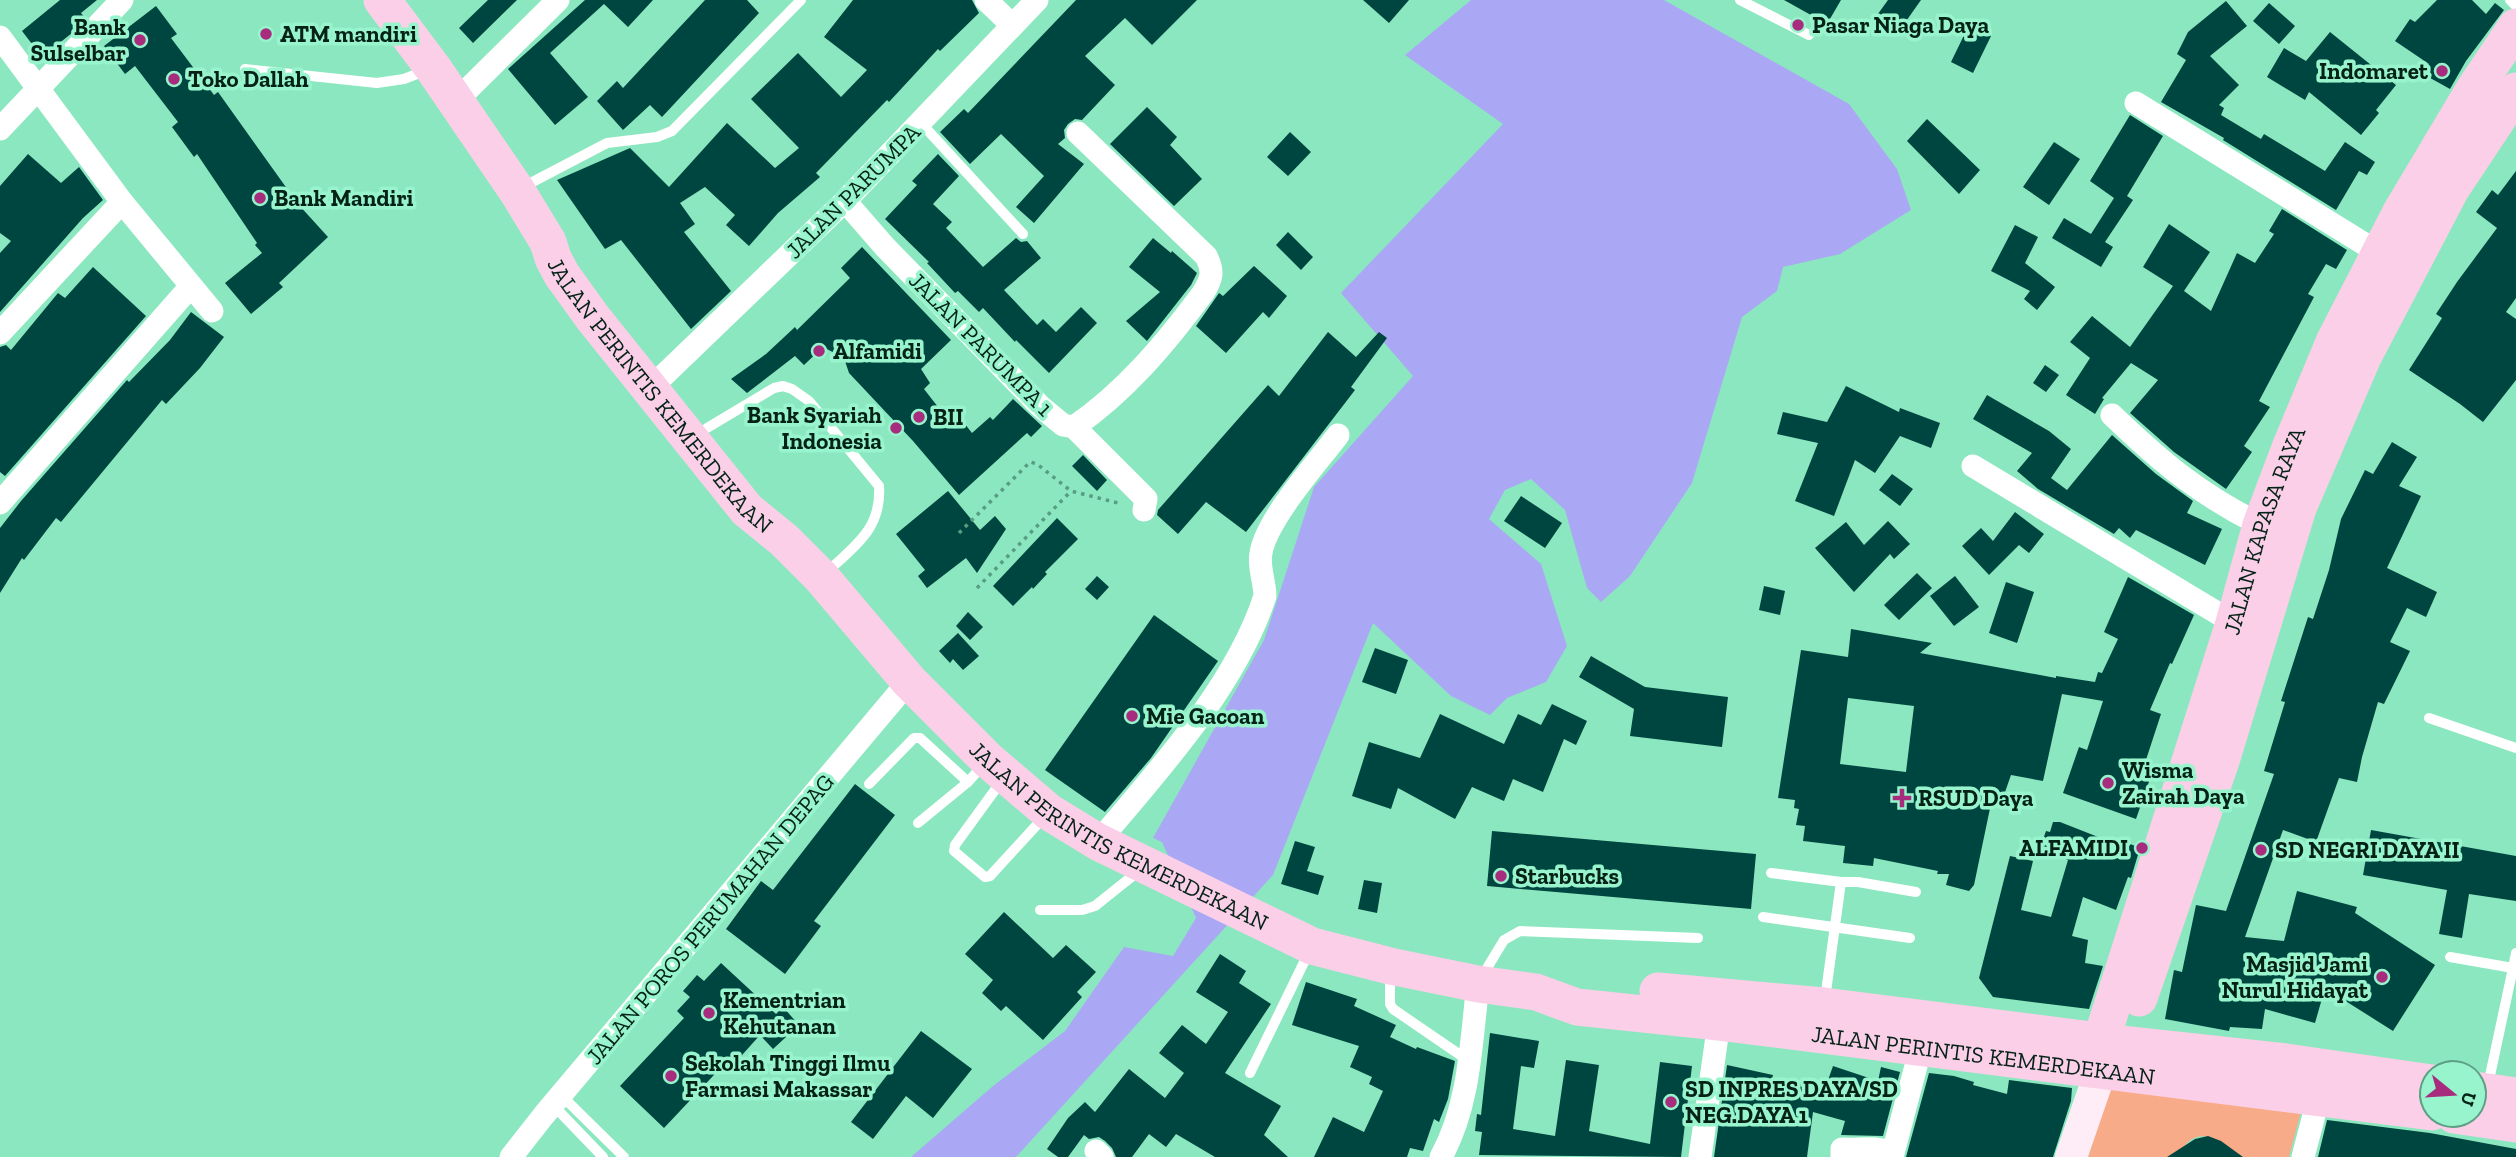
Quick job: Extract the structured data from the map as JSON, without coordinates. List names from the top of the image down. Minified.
{"streets":{"highway":["JALAN PERINTIS KEMERDEKAAN","JALAN KAPASA RAYA"],"street":["JALAN PARUMPA","JALAN PARUMPA 1","JALAN POROS PERUMAHAN DEPAG"]},"crossings":[["JALAN PARUMPA","JALAN PARUMPA 1"],["JALAN PARUMPA","JALAN PERINTIS KEMERDEKAAN"],["JALAN PERINTIS KEMERDEKAAN","JALAN KAPASA RAYA"],["JALAN PERINTIS KEMERDEKAAN","JALAN POROS PERUMAHAN DEPAG"]],"places":{"other":["Pasar Niaga Daya","ATM mandiri","Bank Sulselbar","Indomaret","Toko Dallah","Bank Mandiri","Alfamidi","BII","Bank Syariah Indonesia","Mie Gacoan","Wisma Zairah Daya","ALFAMIDI","SD NEGRI DAYA II","Starbucks","Masjid Jami Nurul Hidayat","Kementrian Kehutanan","Sekolah Tinggi Ilmu Farmasi Makassar","SD INPRES DAYA/SD NEG.DAYA 1"],"health":["RSUD Daya"]},"north":"right"}
